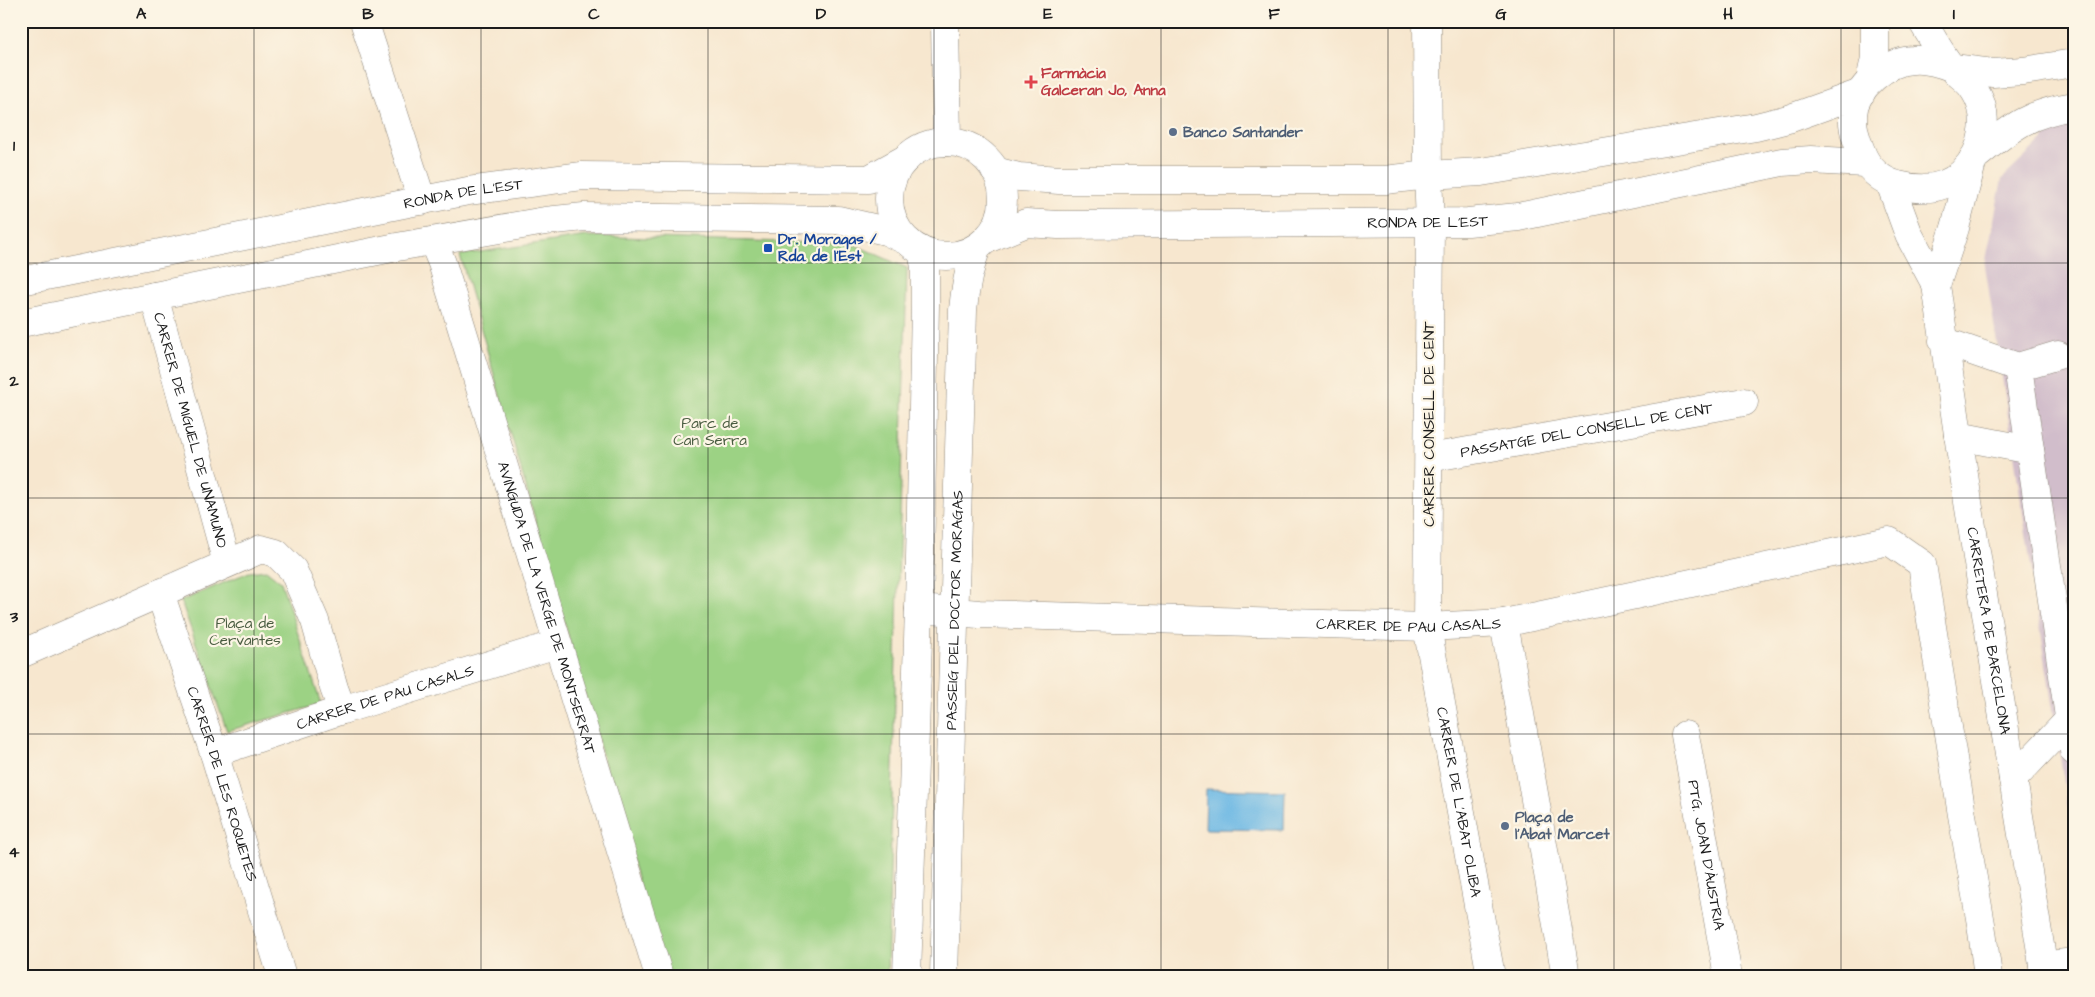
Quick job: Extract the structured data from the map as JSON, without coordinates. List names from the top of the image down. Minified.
{"streets":{"street":["RONDA DE L'EST","CARRER CONSELL DE CENT","CARRER DE MIGUEL DE UNAMUNO","PASSATGE DEL CONSELL DE CENT","AVINGUDA DE LA VERGE DE MONTSERRAT","PASSEIG DEL DOCTOR MORAGAS","CARRER DE PAU CASALS","CARRETERA DE BARCELONA","CARRER DE LES ROQUETES","CARRER DE L'ABAT OLIBA","PTG. JOAN D'ÀUSTRIA"]},"crossings":[["RONDA DE L'EST","CARRER CONSELL DE CENT"],["RONDA DE L'EST","PASSEIG DEL DOCTOR MORAGAS"],["RONDA DE L'EST","CARRETERA DE BARCELONA"],["CARRER CONSELL DE CENT","PASSATGE DEL CONSELL DE CENT"],["CARRER CONSELL DE CENT","CARRER DE PAU CASALS"],["CARRER CONSELL DE CENT","CARRER DE L'ABAT OLIBA"],["AVINGUDA DE LA VERGE DE MONTSERRAT","CARRER DE PAU CASALS"],["PASSEIG DEL DOCTOR MORAGAS","CARRER DE PAU CASALS"],["CARRER DE PAU CASALS","CARRER DE LES ROQUETES"],["CARRER DE PAU CASALS","CARRER DE L'ABAT OLIBA"]],"parks":["Parc de Can Serra","Plaça de Cervantes"],"places":{"health":["Farmàcia Galceran Jo, Anna"],"other":["Banco Santander","Plaça de l'Abat Marcet"],"transit":["Dr. Moragas / Rda. de l'Est"]},"grid":{"columns":["A","B","C","D","E","F","G","H","I"],"rows":["1","2","3","4"]}}
